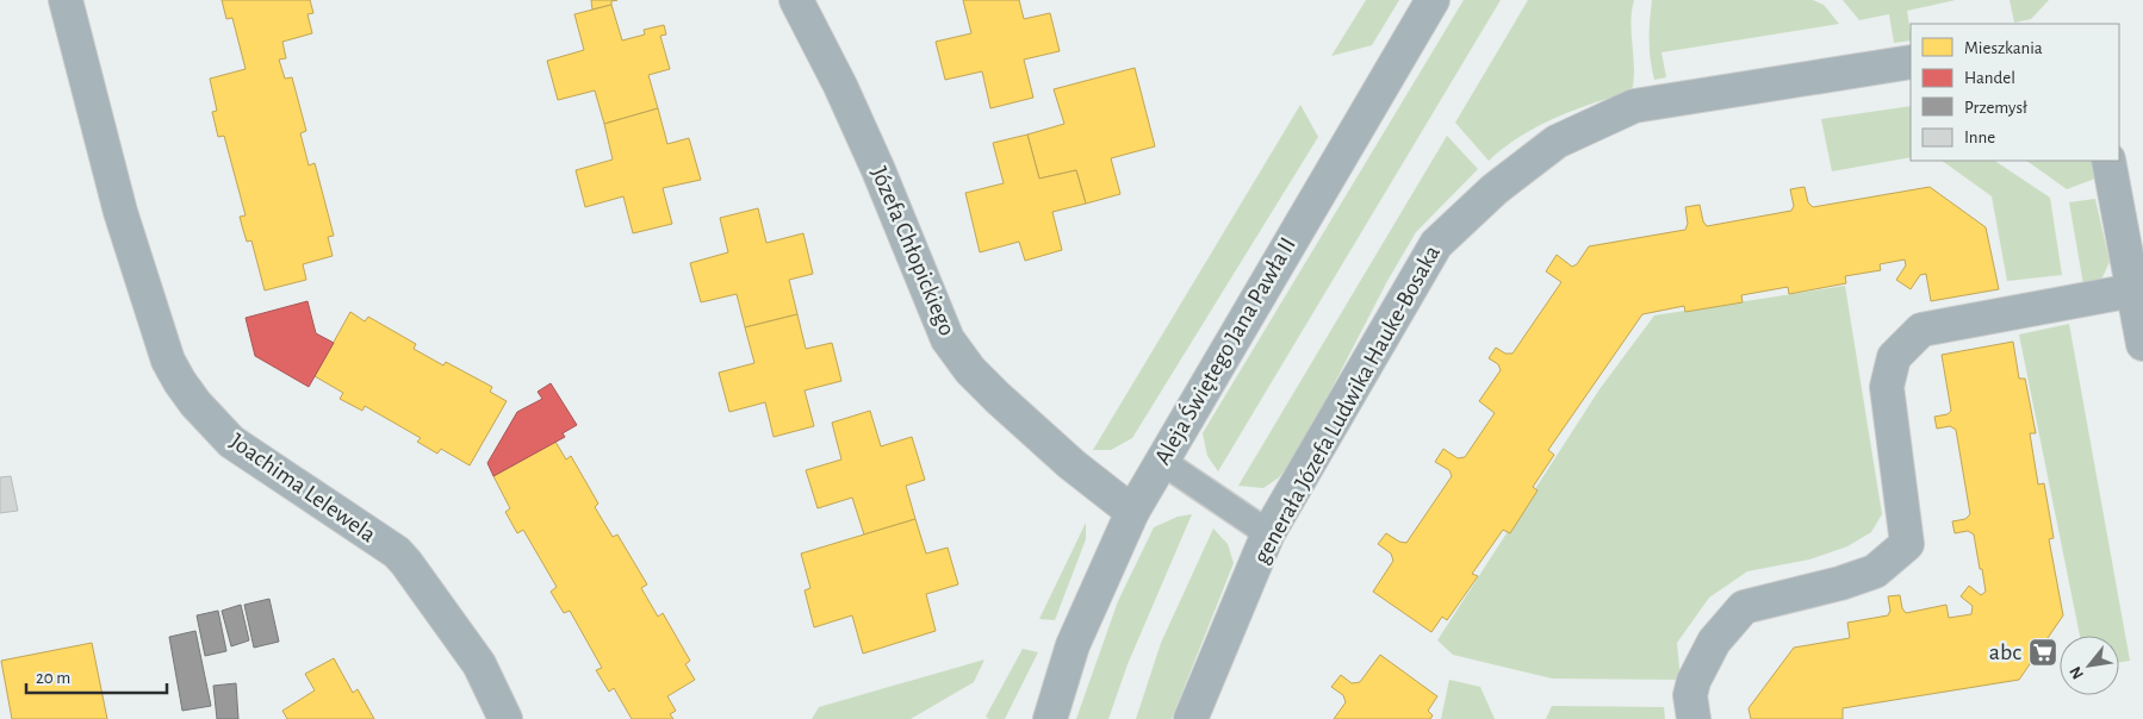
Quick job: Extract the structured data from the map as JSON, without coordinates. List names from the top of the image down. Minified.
{"streets":{"street":["Józefa Chłopickiego","Aleja Świętego Jana Pawła II","generała Józefa Ludwika Hauke-Bosaka","Joachima Lelewela"]},"crossings":[["Józefa Chłopickiego","Aleja Świętego Jana Pawła II"]],"places":{"supermarket":["abc"]},"legend":["Mieszkania","Handel","Przemysł","Inne"],"scale_bar":"20 m","north":"bottom left"}
